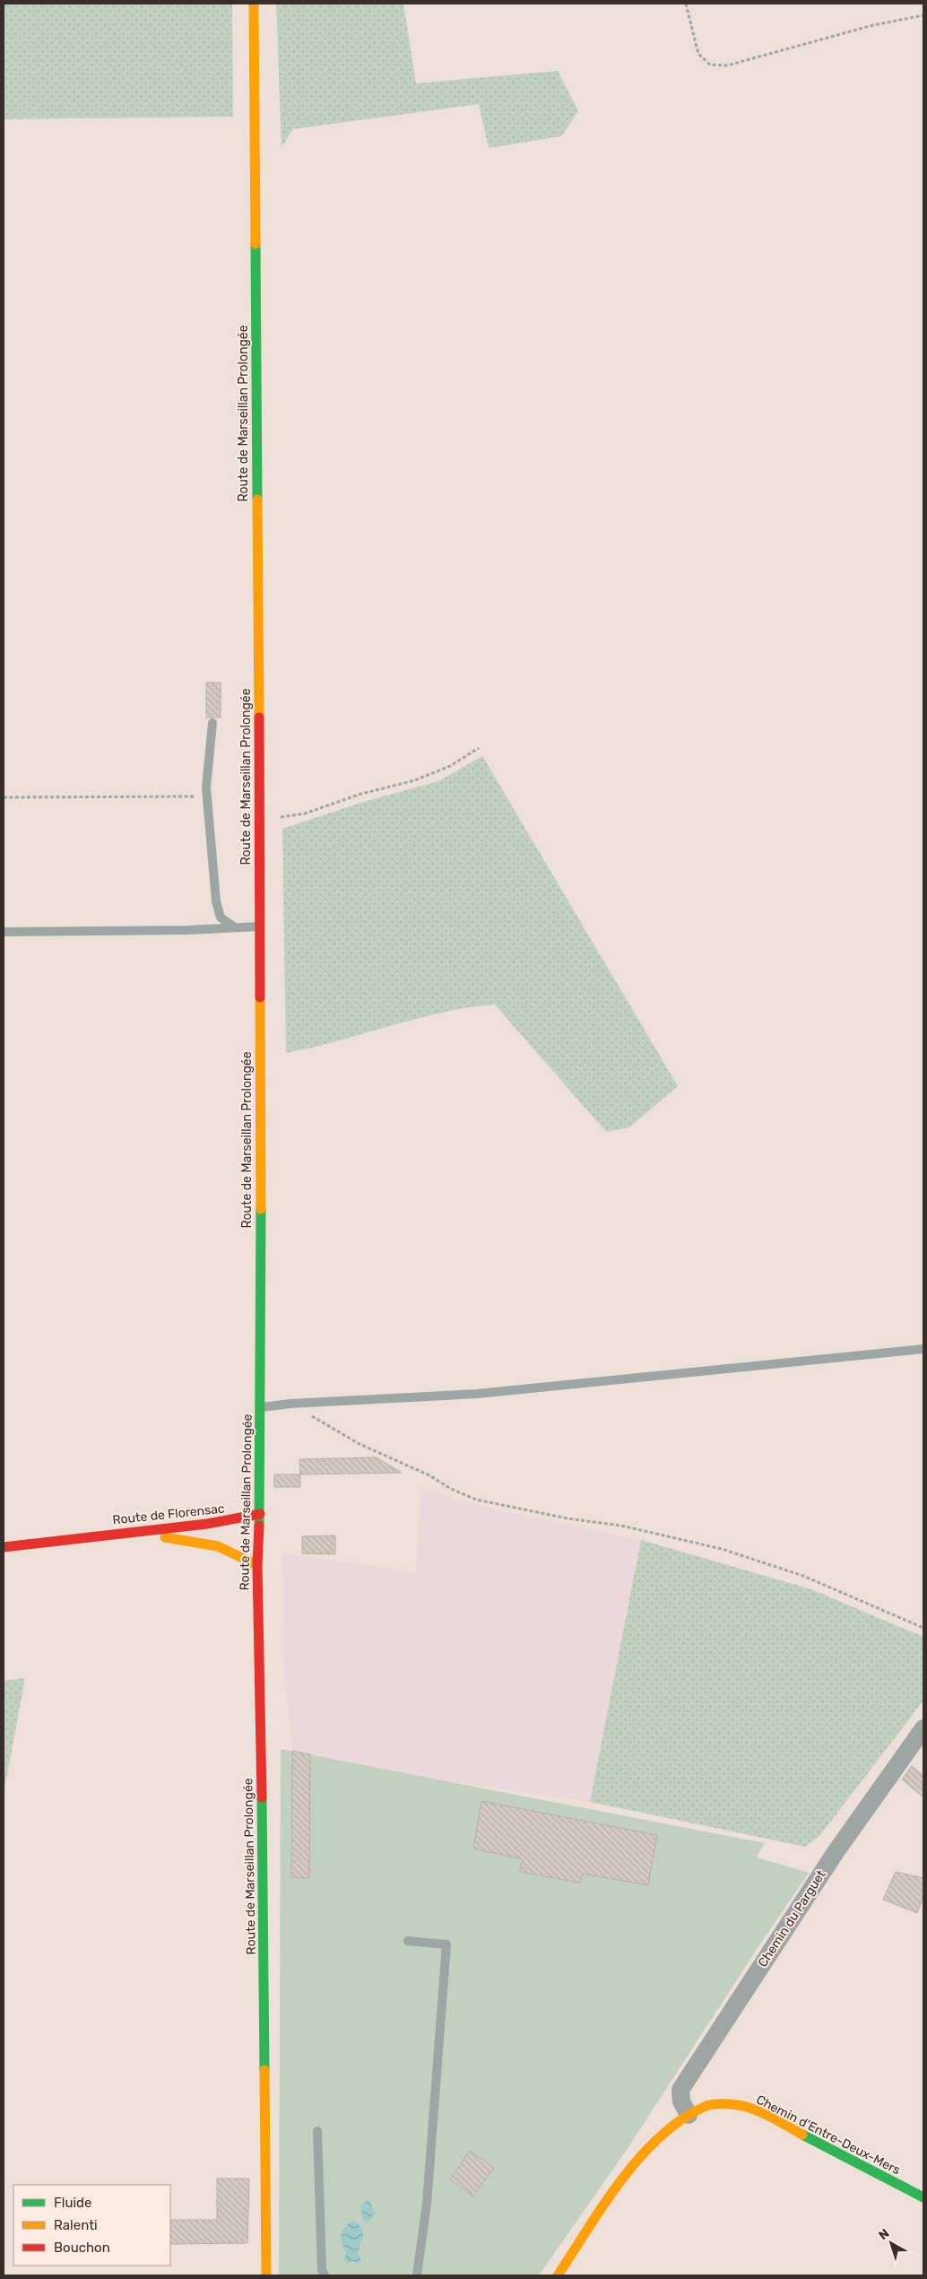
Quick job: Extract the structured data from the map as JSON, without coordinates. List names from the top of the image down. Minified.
{"streets":{"main road":["Route de Marseillan Prolongée","Route de Florensac","Chemin d'Entre-Deux-Mers"],"street":["Chemin du Parguet"]},"crossings":[["Route de Marseillan Prolongée","Route de Florensac"],["Chemin du Parguet","Chemin d'Entre-Deux-Mers"]],"legend":["Fluide","Ralenti","Bouchon"],"north":"top left"}
